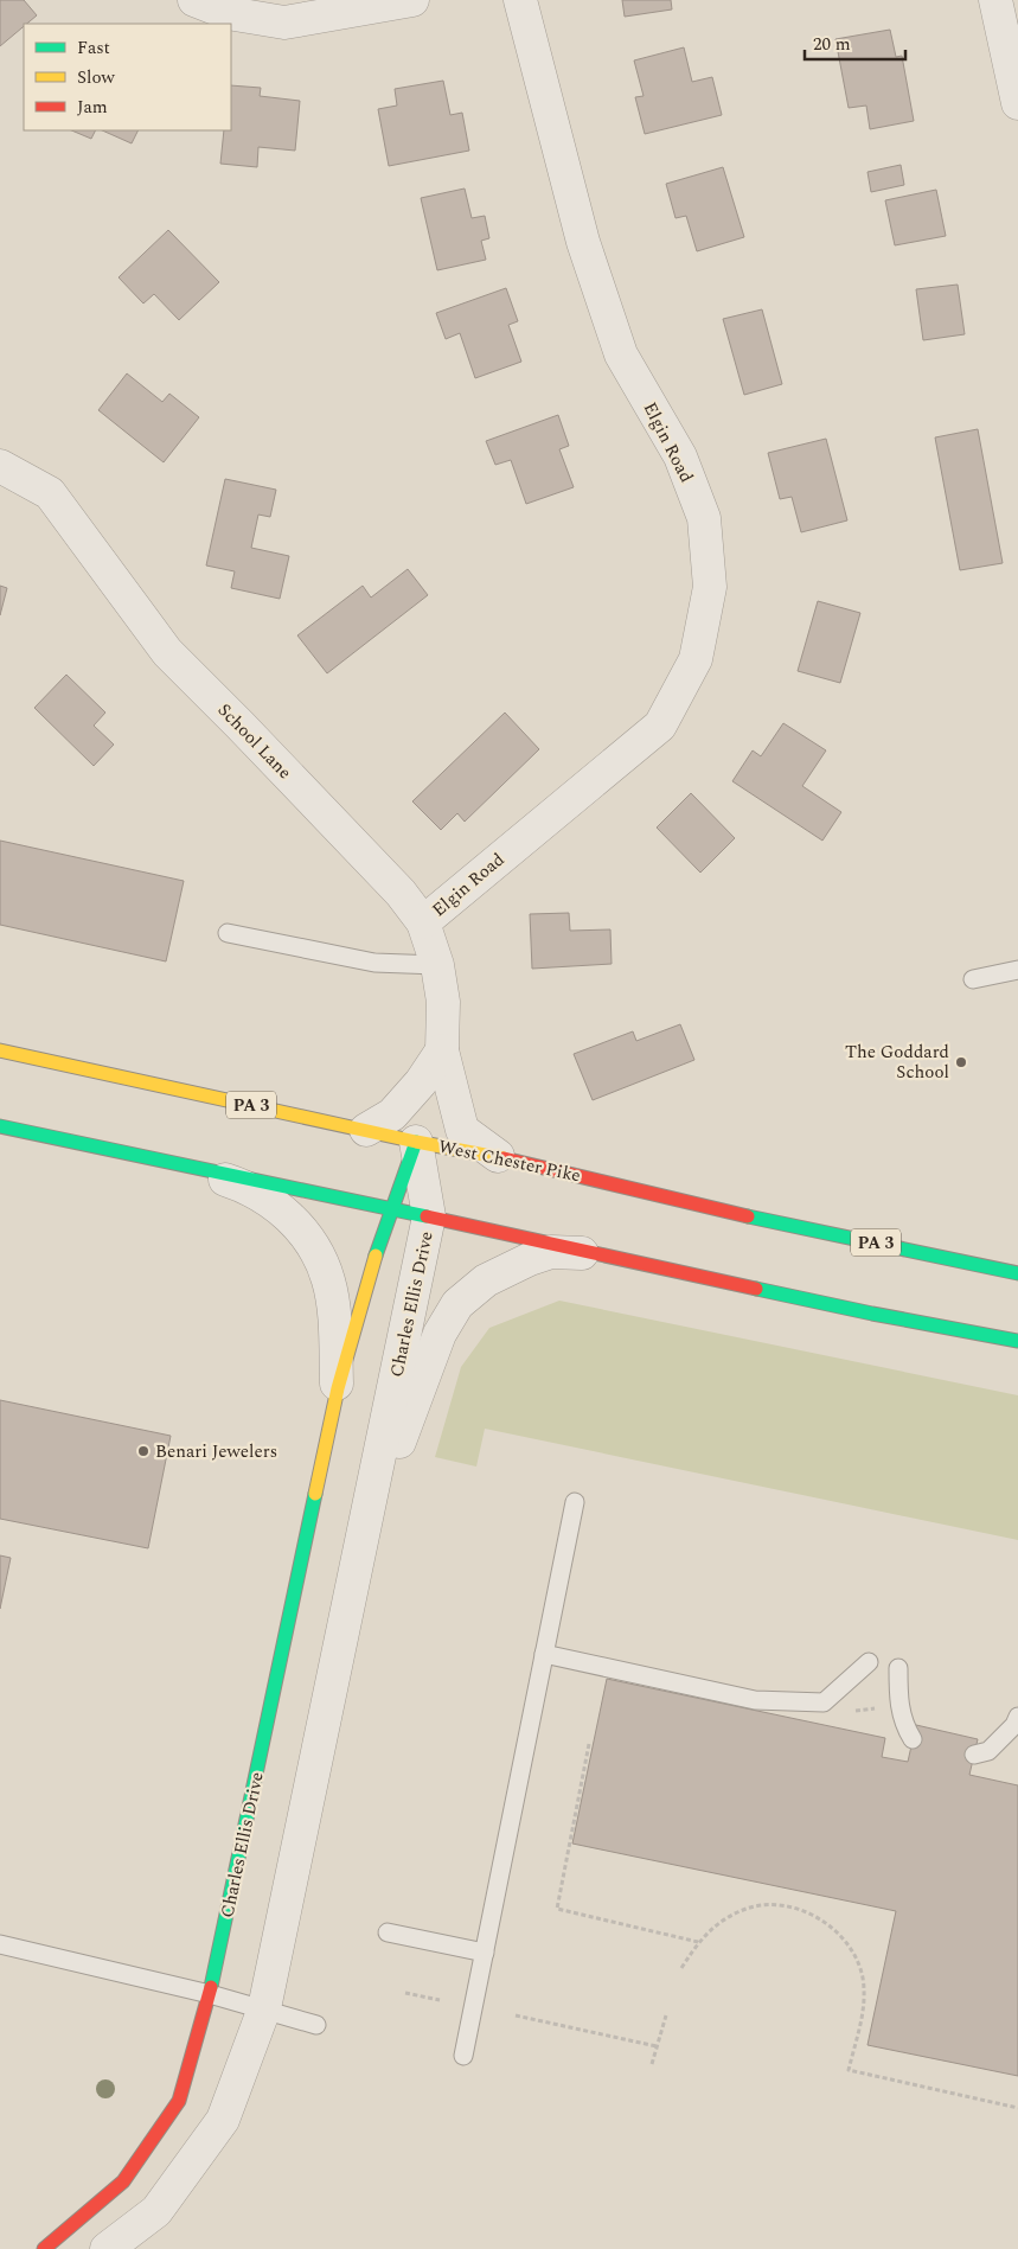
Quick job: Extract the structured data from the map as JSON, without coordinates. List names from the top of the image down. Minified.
{"streets":{"main road":["PA 3","West Chester Pike","Charles Ellis Drive"],"street":["Elgin Road","School Lane"]},"crossings":[["Elgin Road","School Lane"],["School Lane","West Chester Pike"],["West Chester Pike","Charles Ellis Drive"]],"places":["The Goddard School","Benari Jewelers"],"legend":["Fast","Slow","Jam"],"scale_bar":"20 m"}
